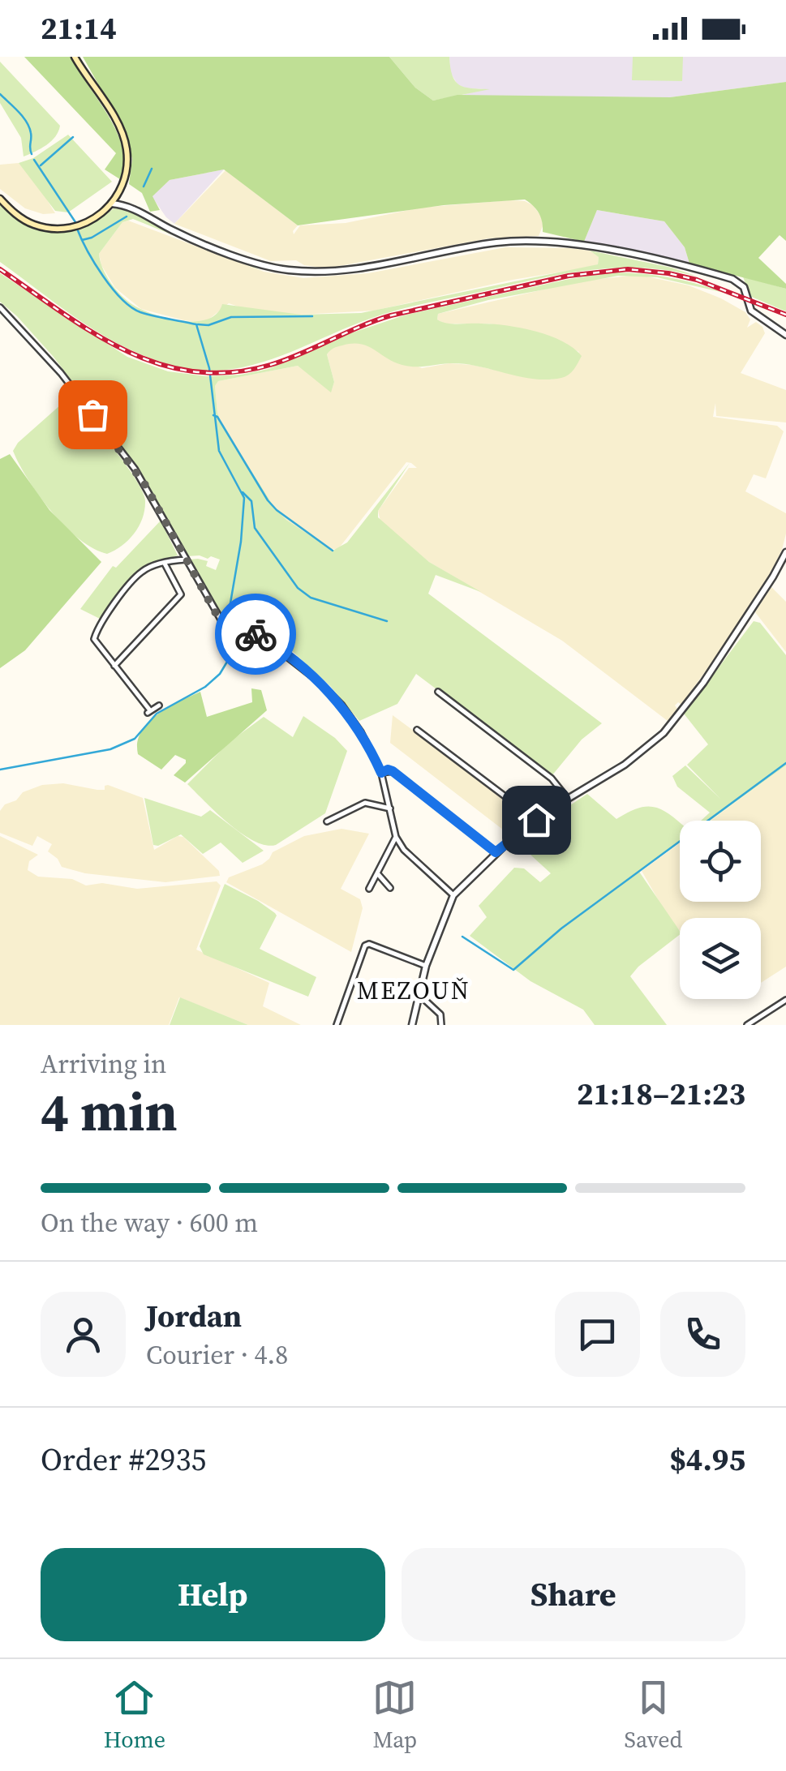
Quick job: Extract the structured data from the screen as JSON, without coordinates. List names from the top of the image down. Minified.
{"districts":["MEZOUŇ"],"page":{"status":"21:14","heading":["4 min","Arriving in","21:18–21:23"],"panel":["Jordan","Courier · 4.8","Order #2935","$4.95"],"bar":"On the way · 600 m","buttons":["Help","Share"],"tabs":["Home","Map","Saved"]}}
